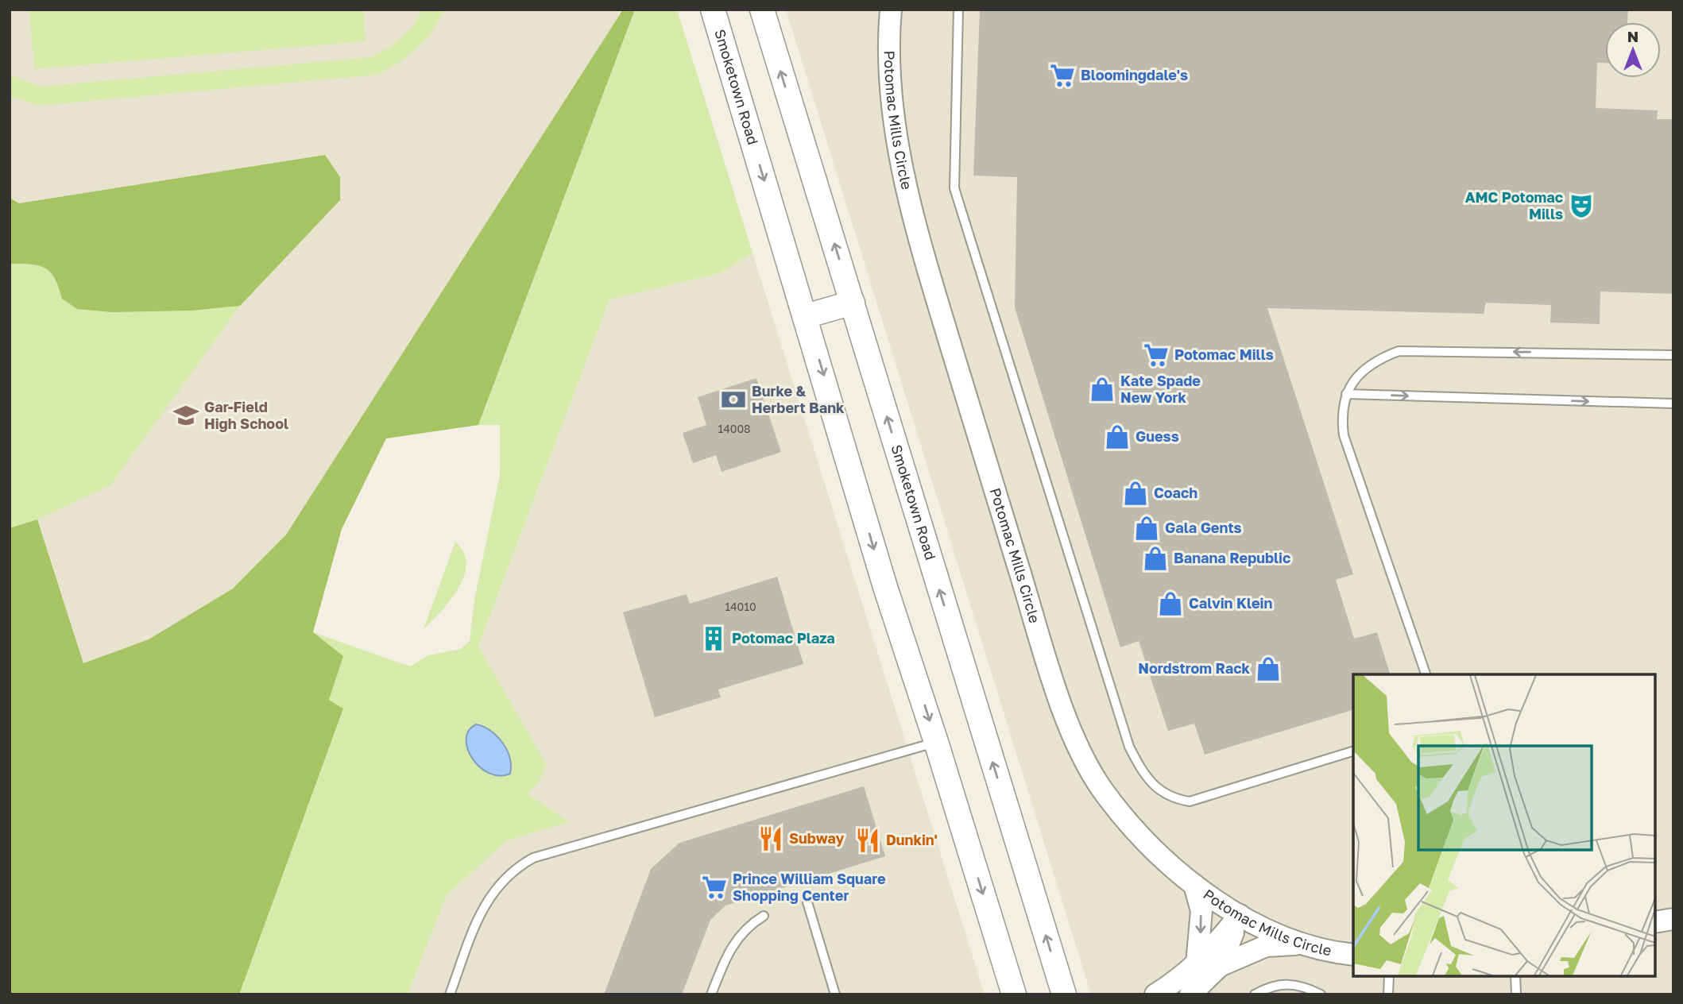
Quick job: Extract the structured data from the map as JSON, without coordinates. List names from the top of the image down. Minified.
{"streets":{"main road":["Smoketown Road"],"street":["Potomac Mills Circle"]},"places":{"supermarket":["Bloomingdale's","Potomac Mills","Prince William Square Shopping Center"],"theatre":["AMC Potomac Mills"],"shop":["Kate Spade New York","Guess","Coach","Gala Gents","Banana Republic","Calvin Klein","Nordstrom Rack"],"bank":["Burke & Herbert Bank"],"school or university":["Gar-Field High School"],"building":["Potomac Plaza"],"restaurant":["Subway","Dunkin'"]},"house_numbers":["14008","14010"],"north":"top"}
